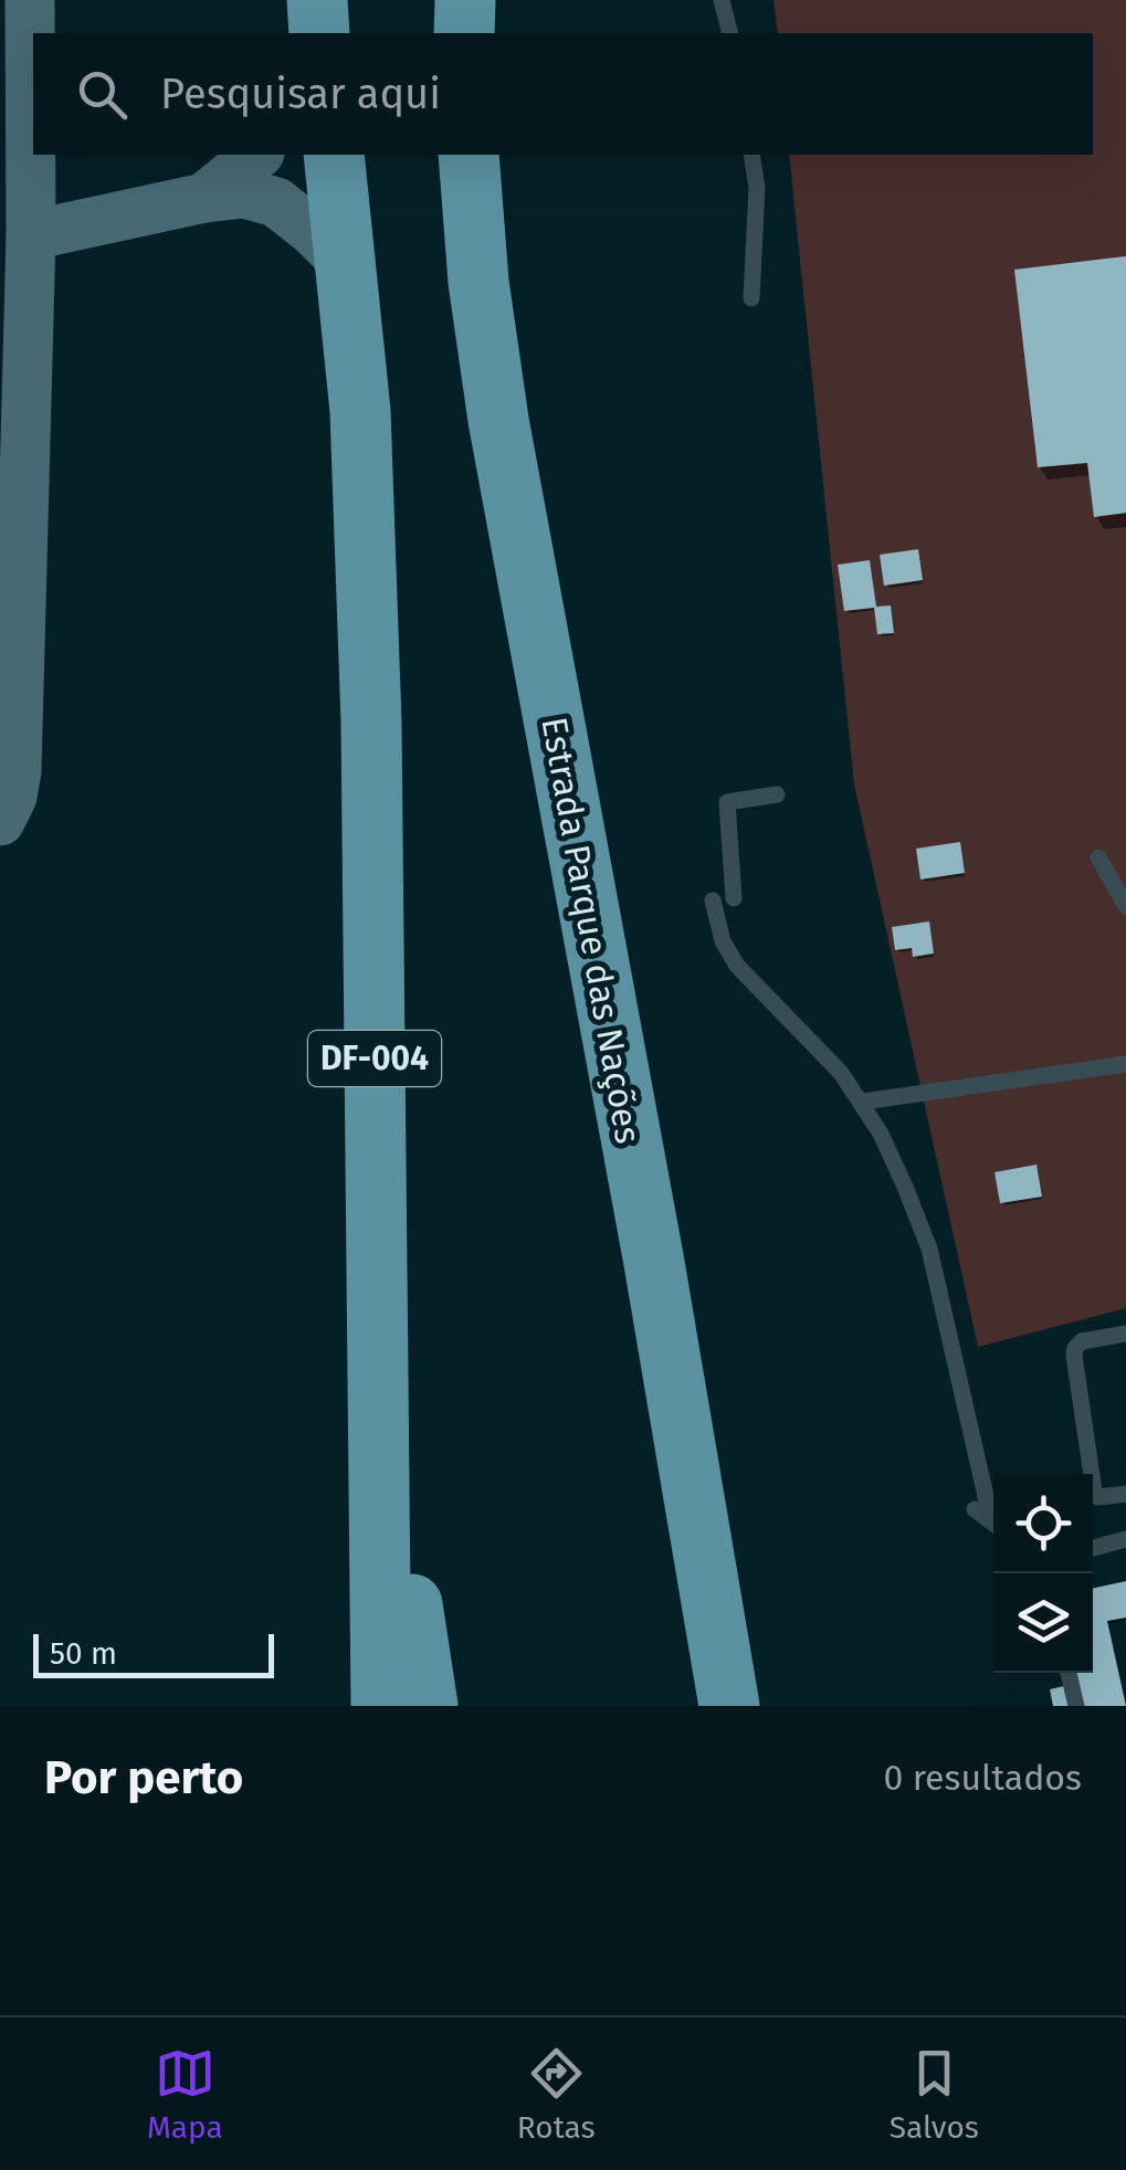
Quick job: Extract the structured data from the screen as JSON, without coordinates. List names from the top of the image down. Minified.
{"streets":{"highway":["Estrada Parque das Nações","DF-004"]},"scale_bar":"50 m","page":{"search":"Pesquisar aqui","scale":"50 m","heading":["Por perto","0 resultados"],"nav":["Mapa","Rotas","Salvos"]}}
